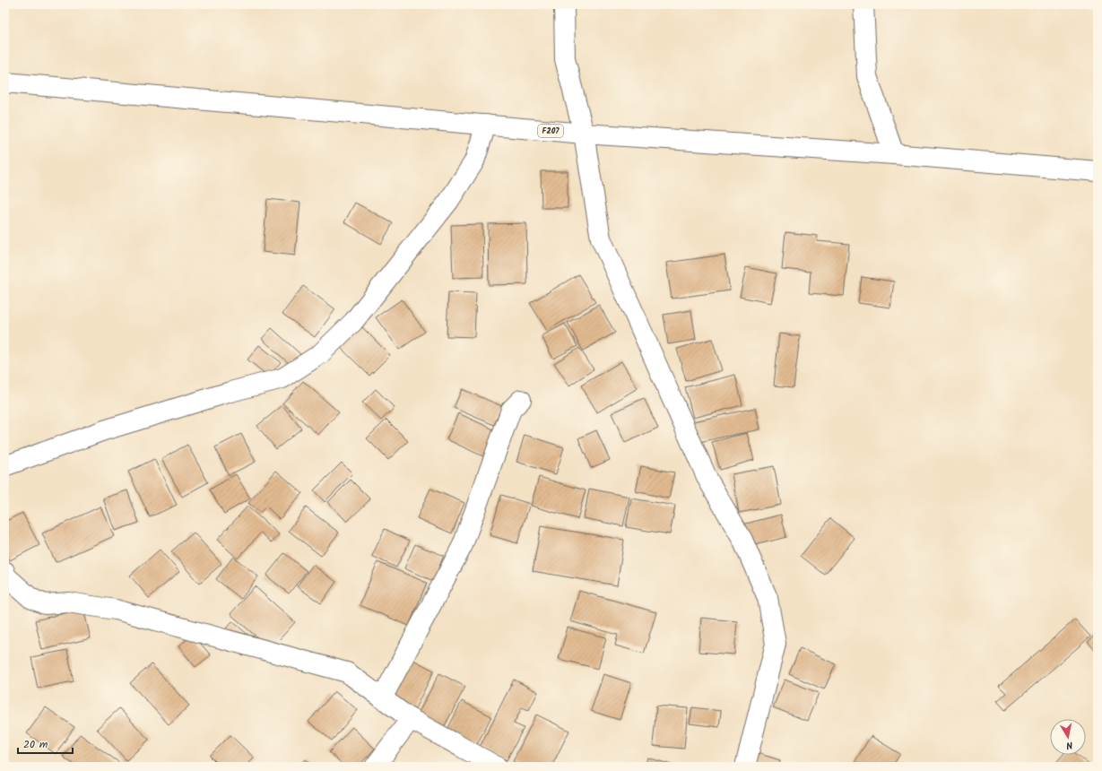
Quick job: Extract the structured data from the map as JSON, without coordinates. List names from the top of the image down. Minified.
{"streets":{"street":["F207"]},"scale_bar":"20 m","north":"bottom"}
